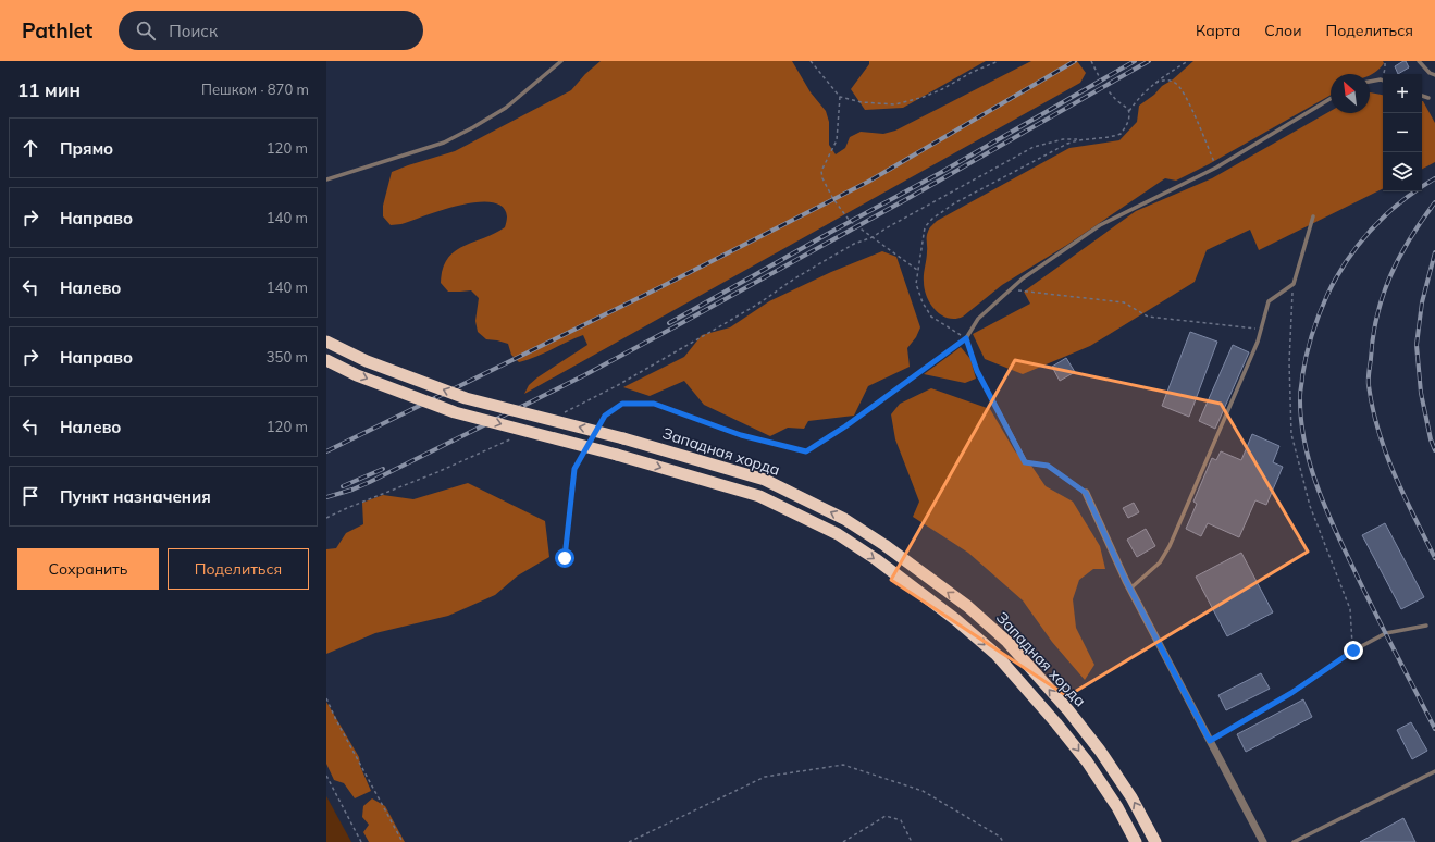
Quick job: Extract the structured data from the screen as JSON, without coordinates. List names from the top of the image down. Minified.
{"streets":{"highway":["Западная хорда"]},"north":"top left","page":{"header":"Pathlet","search":"Поиск","nav":["Карта","Слои","Поделиться"],"heading":["11 мин","Пешком · 870 m"],"map_buttons":["+","−"],"list":[["Прямо","120 m"],["Направо","140 m"],["Налево","140 m"],["Направо","350 m"],["Налево","120 m"],"Пункт назначения"],"buttons":["Сохранить","Поделиться"]}}
